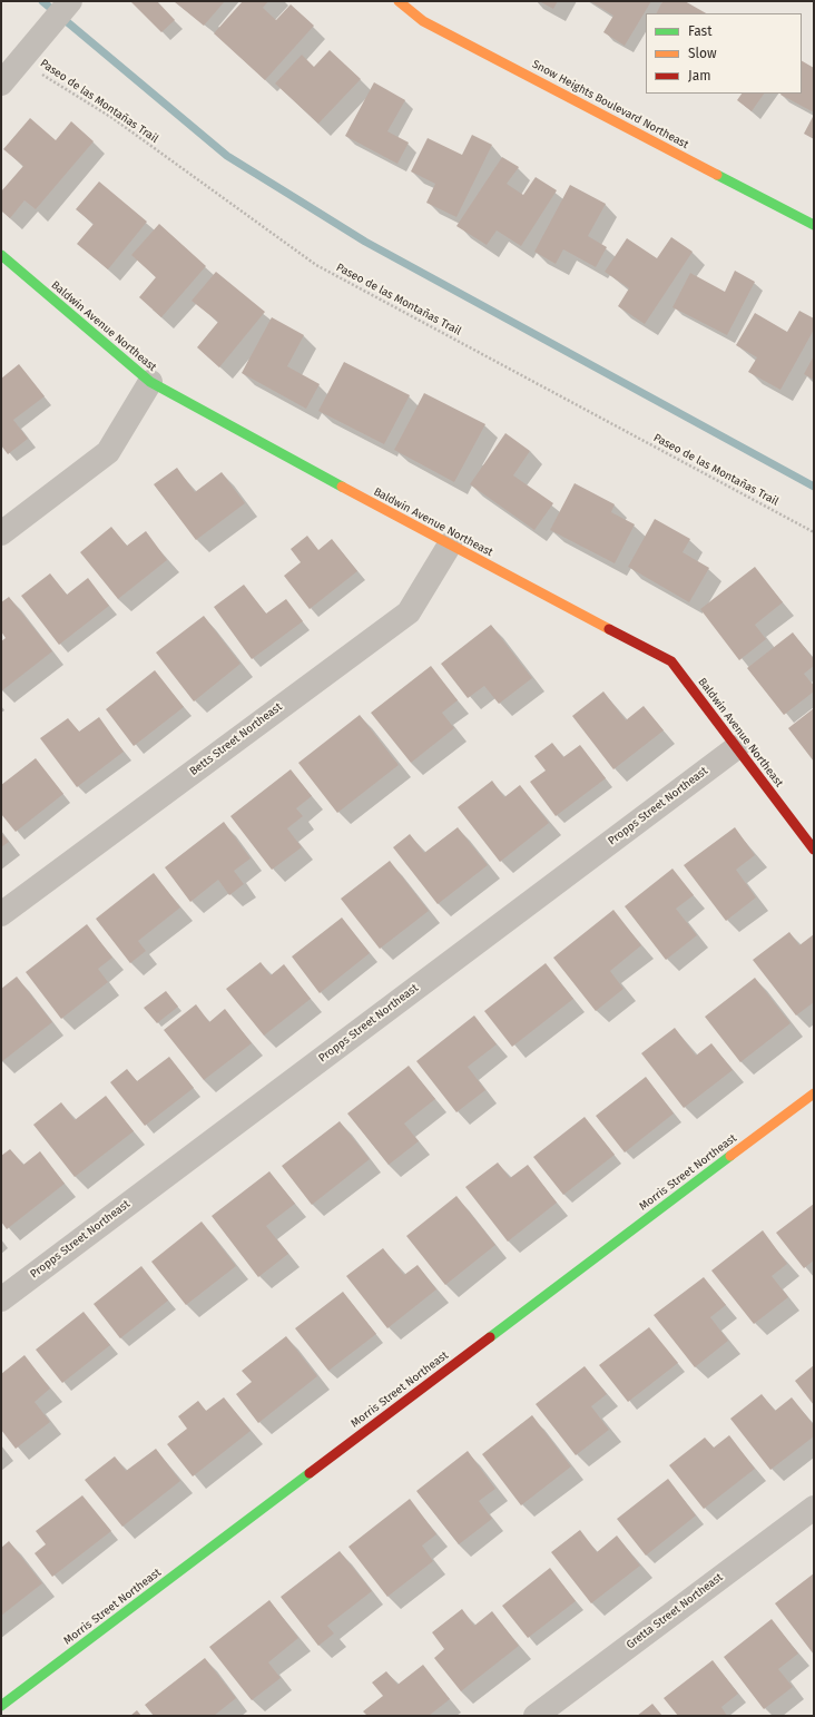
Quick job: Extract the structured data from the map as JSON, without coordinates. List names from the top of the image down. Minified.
{"streets":{"street":["Snow Heights Boulevard Northeast","Baldwin Avenue Northeast","Betts Street Northeast","Propps Street Northeast","Morris Street Northeast","Gretta Street Northeast"],"path":["Paseo de las Montañas Trail"]},"crossings":[["Baldwin Avenue Northeast","Betts Street Northeast"],["Baldwin Avenue Northeast","Propps Street Northeast"]],"legend":["Fast","Slow","Jam"]}
